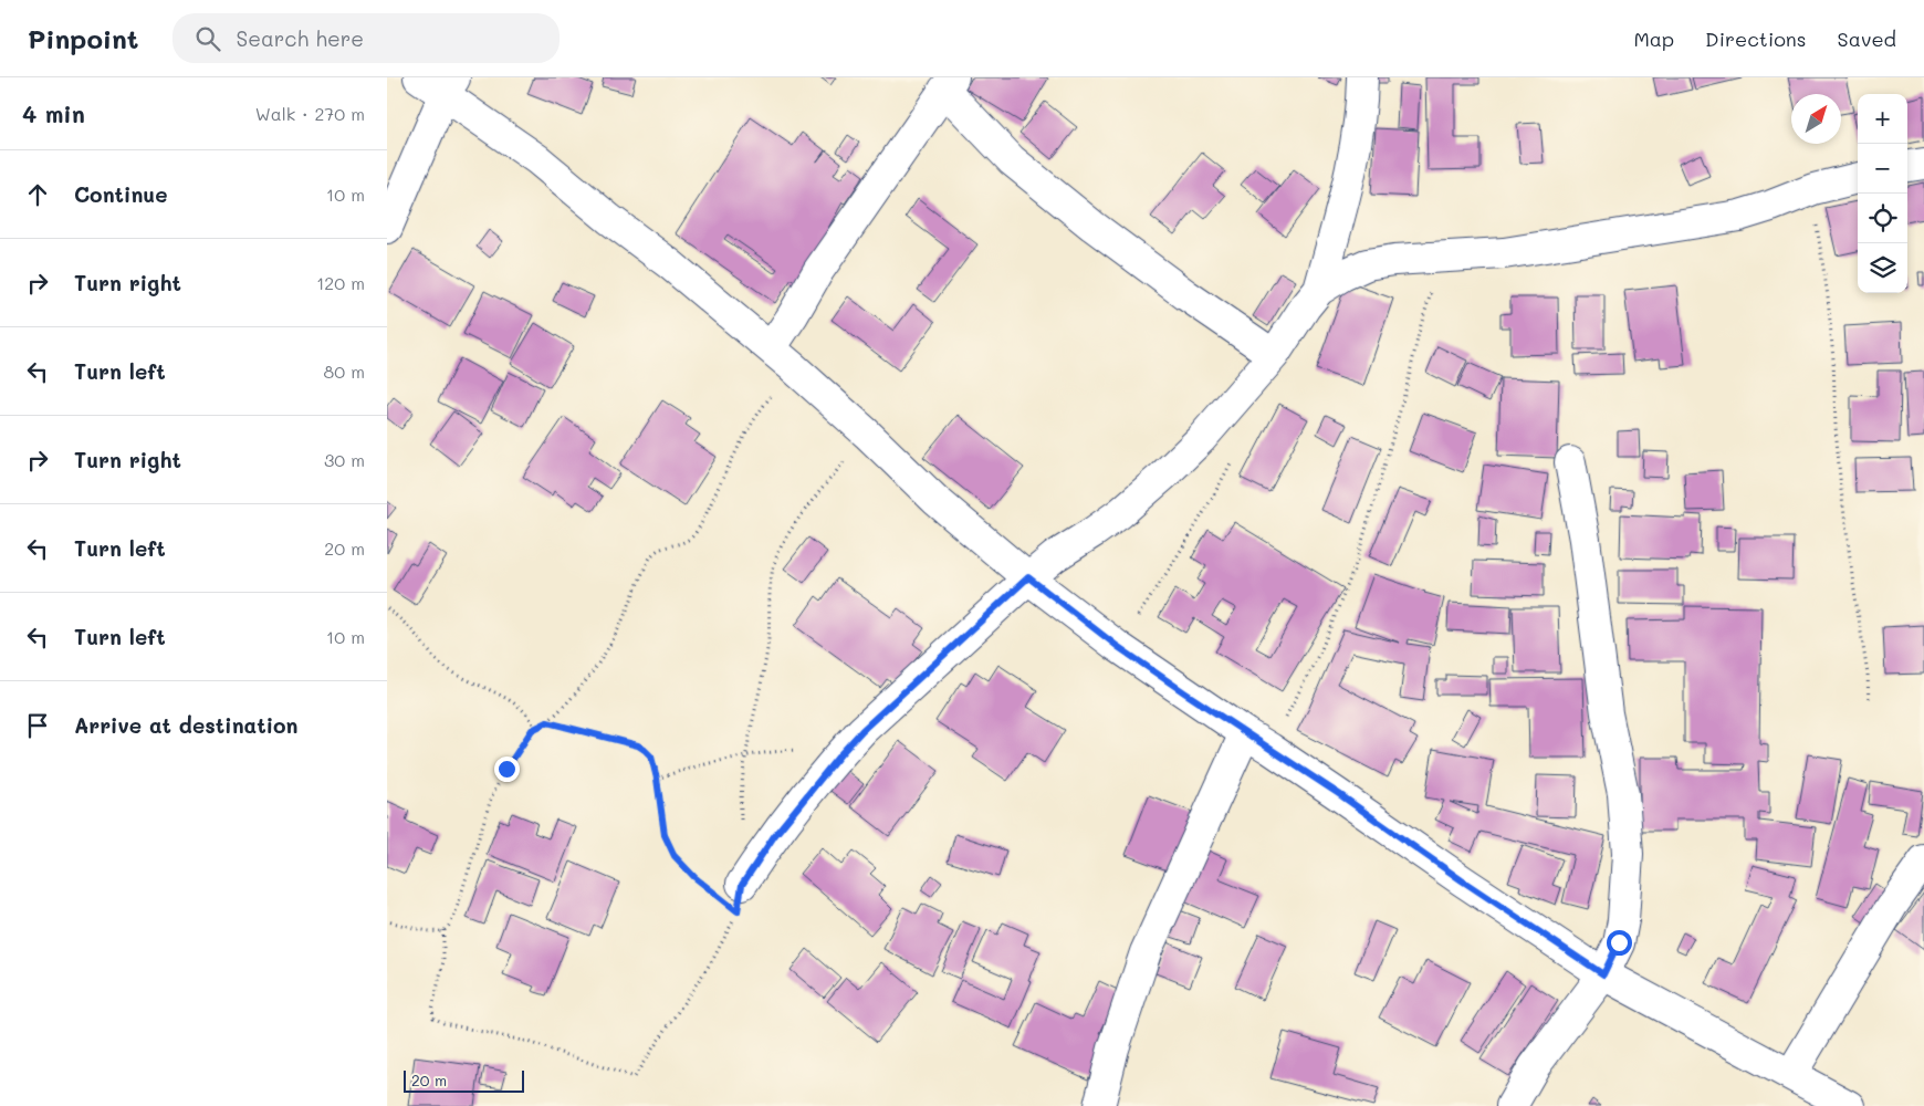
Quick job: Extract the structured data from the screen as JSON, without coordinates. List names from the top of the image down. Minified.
{"scale_bar":"20 m","north":"top right","page":{"header":"Pinpoint","search":"Search here","nav":["Map","Directions","Saved"],"heading":["4 min","Walk · 270 m"],"map_buttons":["+","−"],"list":[["Continue","10 m"],["Turn right","120 m"],["Turn left","80 m"],["Turn right","30 m"],["Turn left","20 m"],["Turn left","10 m"],"Arrive at destination"],"scale":"20 m"}}
